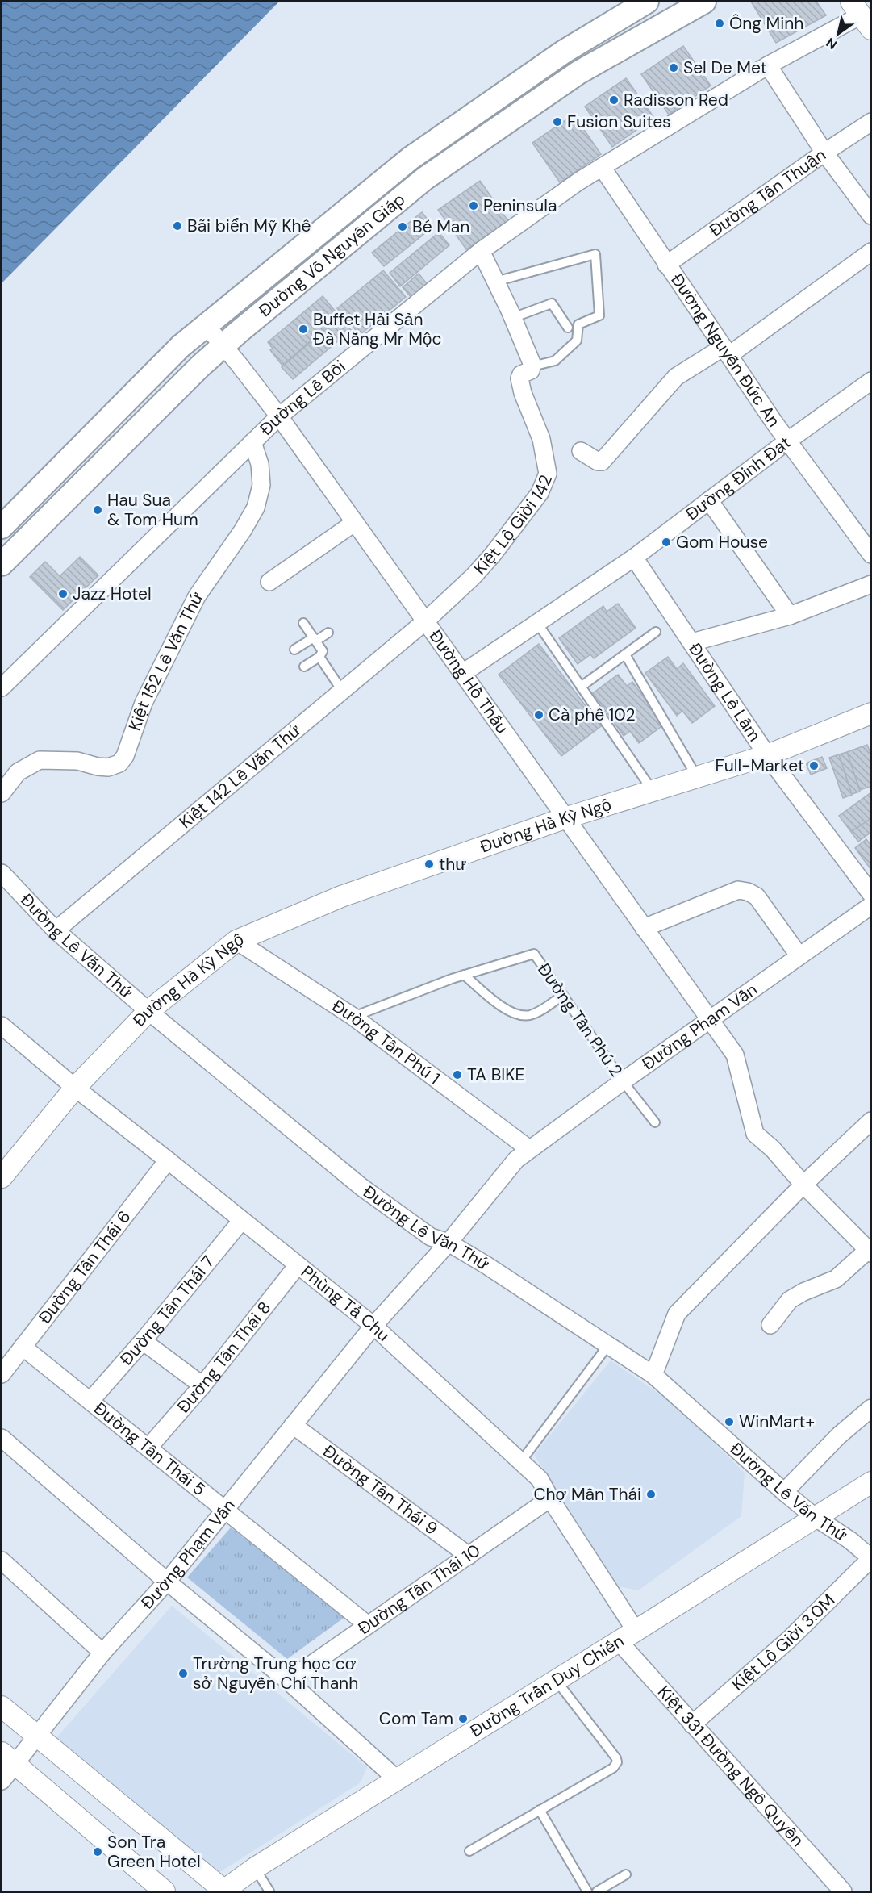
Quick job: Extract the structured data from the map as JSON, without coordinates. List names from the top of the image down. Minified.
{"streets":{"main road":["Đường Võ Nguyên Giáp"],"street":["Đường Tân Thuận","Đường Nguyễn Đức An","Đường Lê Bôi","Đường Đinh Đạt","Kiệt Lộ Giời 142","Kiệt 152 Lê Văn Thứ","Đường Hồ Thấu","Đường Lê Lâm","Kiệt 142 Lê Văn Thứ","Đường Hà Kỳ Ngộ","Đường Lê Văn Thứ","Đường Phạm Vấn","Đường Tân Phú 1","Đường Tân Thái 6","Phùng Tả Chu","Đường Tân Thái 7","Đường Tân Thái 8","Đường Tân Thái 5","Đường Tân Thái 9","Đường Tân Thái 10","Kiệt Lộ Giời 3.0M","Đường Trần Duy Chiến","Kiệt 331 Đường Ngô Quyền"],"lane":["Đường Tân Phú 2"]},"crossings":[["Đường Tân Thuận","Đường Nguyễn Đức An"],["Đường Võ Nguyên Giáp","Đường Hồ Thấu"],["Đường Nguyễn Đức An","Đường Lê Bôi"],["Đường Nguyễn Đức An","Đường Đinh Đạt"],["Đường Lê Bôi","Kiệt 152 Lê Văn Thứ"],["Đường Lê Bôi","Đường Hồ Thấu"],["Đường Đinh Đạt","Đường Hồ Thấu"],["Đường Đinh Đạt","Đường Lê Lâm"],["Kiệt Lộ Giời 142","Đường Hồ Thấu"],["Kiệt Lộ Giời 142","Kiệt 142 Lê Văn Thứ"],["Đường Hồ Thấu","Kiệt 142 Lê Văn Thứ"],["Đường Hồ Thấu","Đường Hà Kỳ Ngộ"],["Đường Hồ Thấu","Đường Phạm Vấn"],["Đường Lê Lâm","Đường Hà Kỳ Ngộ"],["Kiệt 142 Lê Văn Thứ","Đường Lê Văn Thứ"],["Đường Hà Kỳ Ngộ","Đường Lê Văn Thứ"],["Đường Hà Kỳ Ngộ","Đường Tân Phú 1"],["Đường Hà Kỳ Ngộ","Phùng Tả Chu"],["Đường Lê Văn Thứ","Đường Phạm Vấn"],["Đường Lê Văn Thứ","Kiệt Lộ Giời 3.0M"],["Đường Lê Văn Thứ","Đường Trần Duy Chiến"],["Đường Tân Phú 2","Đường Phạm Vấn"],["Đường Tân Phú 2","Đường Tân Phú 1"],["Đường Phạm Vấn","Đường Tân Phú 1"],["Đường Phạm Vấn","Phùng Tả Chu"],["Đường Phạm Vấn","Đường Tân Thái 5"],["Đường Phạm Vấn","Đường Tân Thái 9"],["Đường Tân Thái 6","Phùng Tả Chu"],["Đường Tân Thái 6","Đường Tân Thái 5"],["Phùng Tả Chu","Đường Tân Thái 7"],["Phùng Tả Chu","Đường Tân Thái 8"],["Phùng Tả Chu","Đường Tân Thái 10"],["Phùng Tả Chu","Đường Trần Duy Chiến"],["Phùng Tả Chu","Kiệt 331 Đường Ngô Quyền"],["Đường Tân Thái 7","Đường Tân Thái 5"],["Đường Tân Thái 8","Đường Tân Thái 5"],["Đường Tân Thái 5","Đường Tân Thái 10"],["Đường Tân Thái 9","Đường Tân Thái 10"],["Kiệt Lộ Giời 3.0M","Kiệt 331 Đường Ngô Quyền"],["Đường Trần Duy Chiến","Kiệt 331 Đường Ngô Quyền"]],"places":["Ông Minh","Sel De Met","Radisson Red","Fusion Suites","Peninsula","Bãi biển Mỹ Khê","Bé Man","Buffet Hải Sản Đà Nẵng Mr Mộc","Hau Sua & Tom Hum","Gom House","Jazz Hotel","Cà phê 102","Full-Market","thư","TA BIKE","WinMart+","Chợ Mân Thái","Trường Trung học cơ sở Nguyễn Chí Thanh","Com Tam","Son Tra Green Hotel"],"north":"bottom left"}
